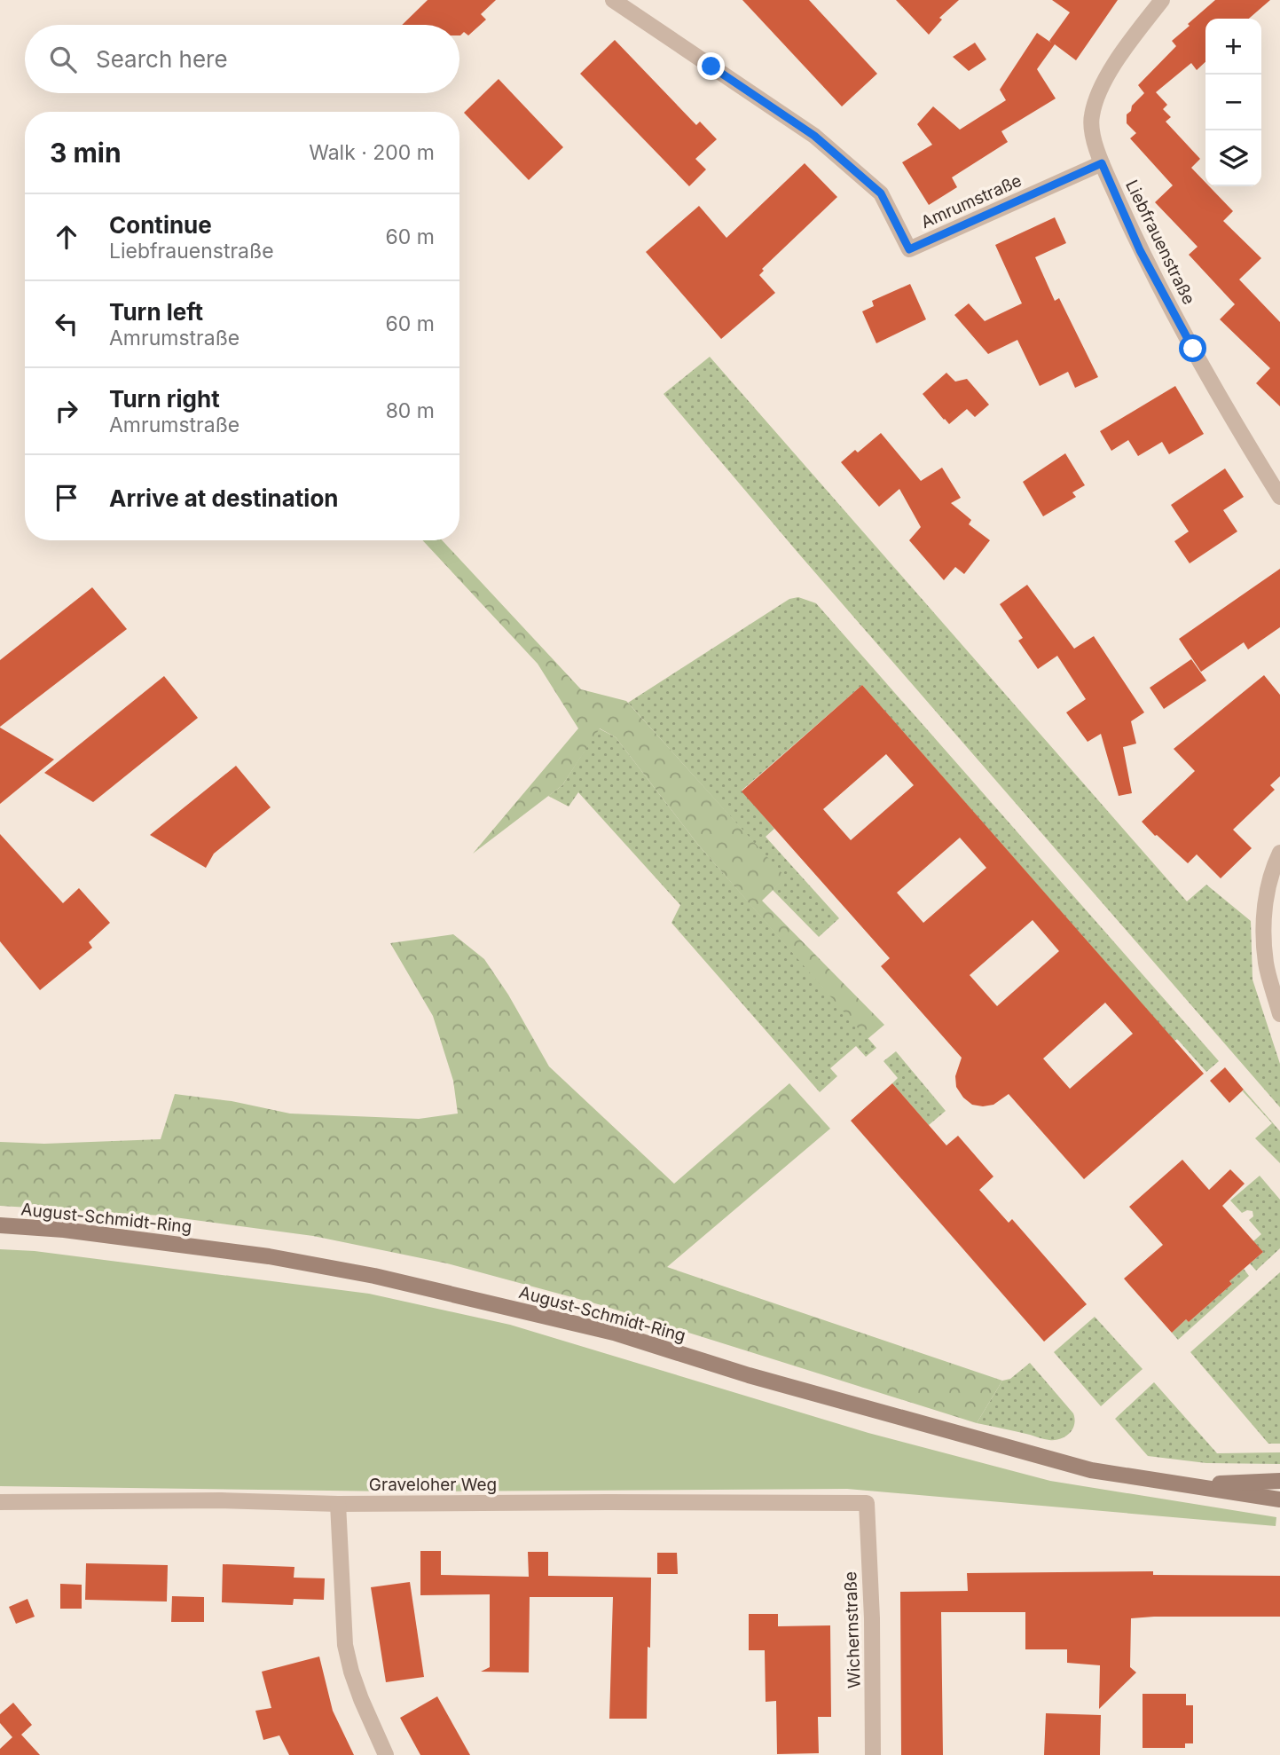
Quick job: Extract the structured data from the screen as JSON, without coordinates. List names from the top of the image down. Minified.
{"streets":{"main road":["August-Schmidt-Ring"],"street":["Amrumstraße","Liebfrauenstraße","Graveloher Weg","Wichernstraße"]},"crossings":[["Amrumstraße","Liebfrauenstraße"],["Graveloher Weg","Wichernstraße"]],"page":{"map_buttons":["+","−"],"search":"Search here","heading":["3 min","Walk · 200 m"],"list":[["Continue","Liebfrauenstraße","60 m"],["Turn left","Amrumstraße","60 m"],["Turn right","Amrumstraße","80 m"],"Arrive at destination"]}}
